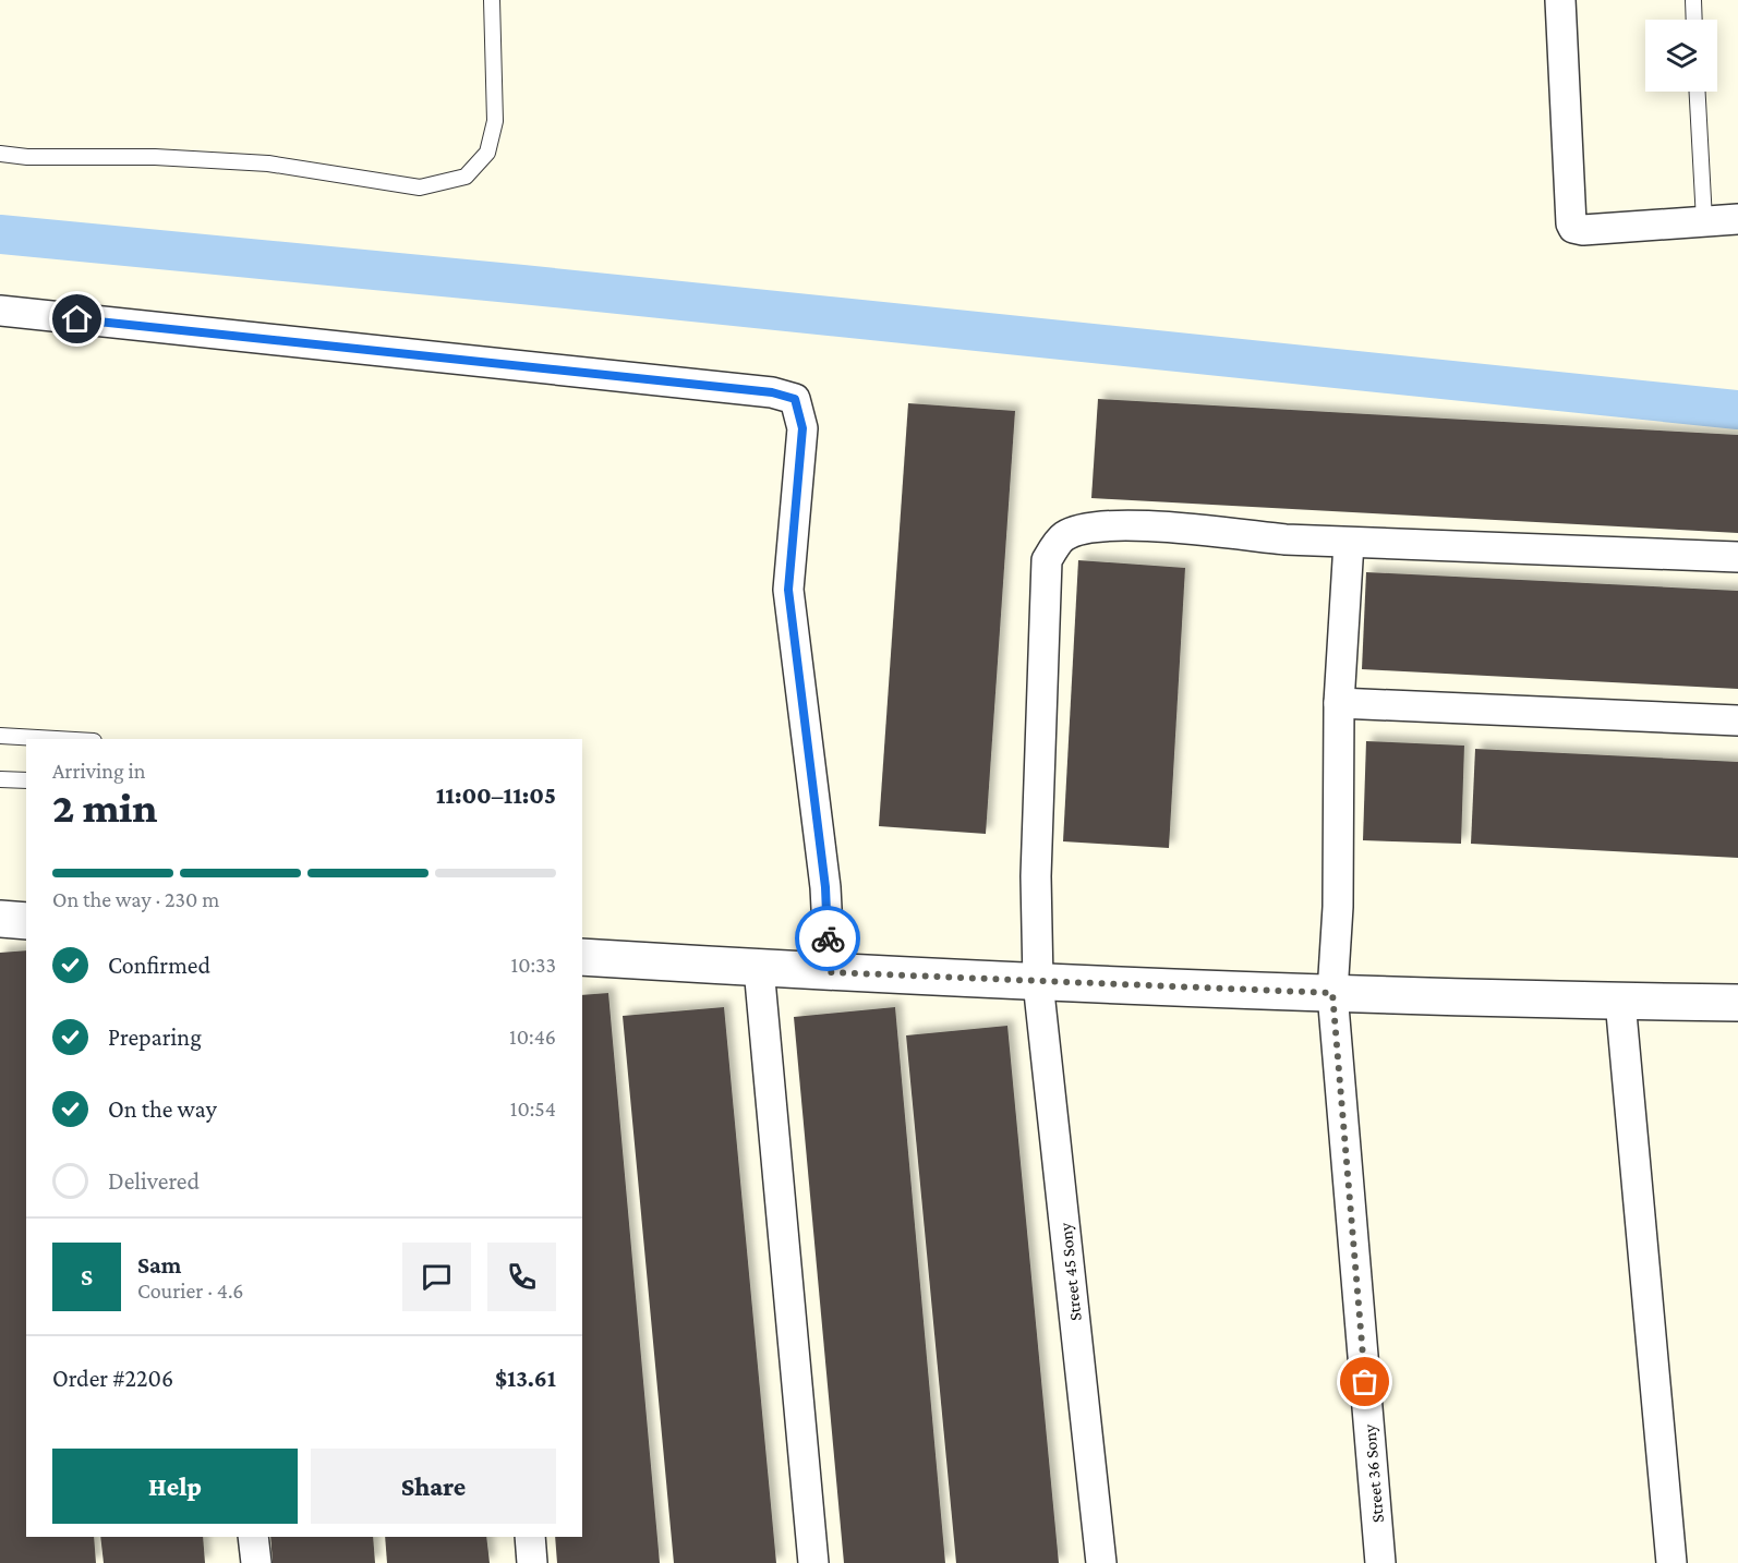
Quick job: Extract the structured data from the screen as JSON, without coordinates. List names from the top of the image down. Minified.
{"streets":{"street":["Street 45 Sony","Street 36 Sony"]},"crossings":[["Street 45 Sony","Street 36 Sony"]],"page":{"heading":["2 min","Arriving in","11:00–11:05"],"panel":["Sam","Courier · 4.6","Order #2206","$13.61"],"bar":"On the way · 230 m","list":[["Confirmed","10:33"],["Preparing","10:46"],["On the way","10:54"],"Delivered"],"round":"S","buttons":["Help","Share"]}}
